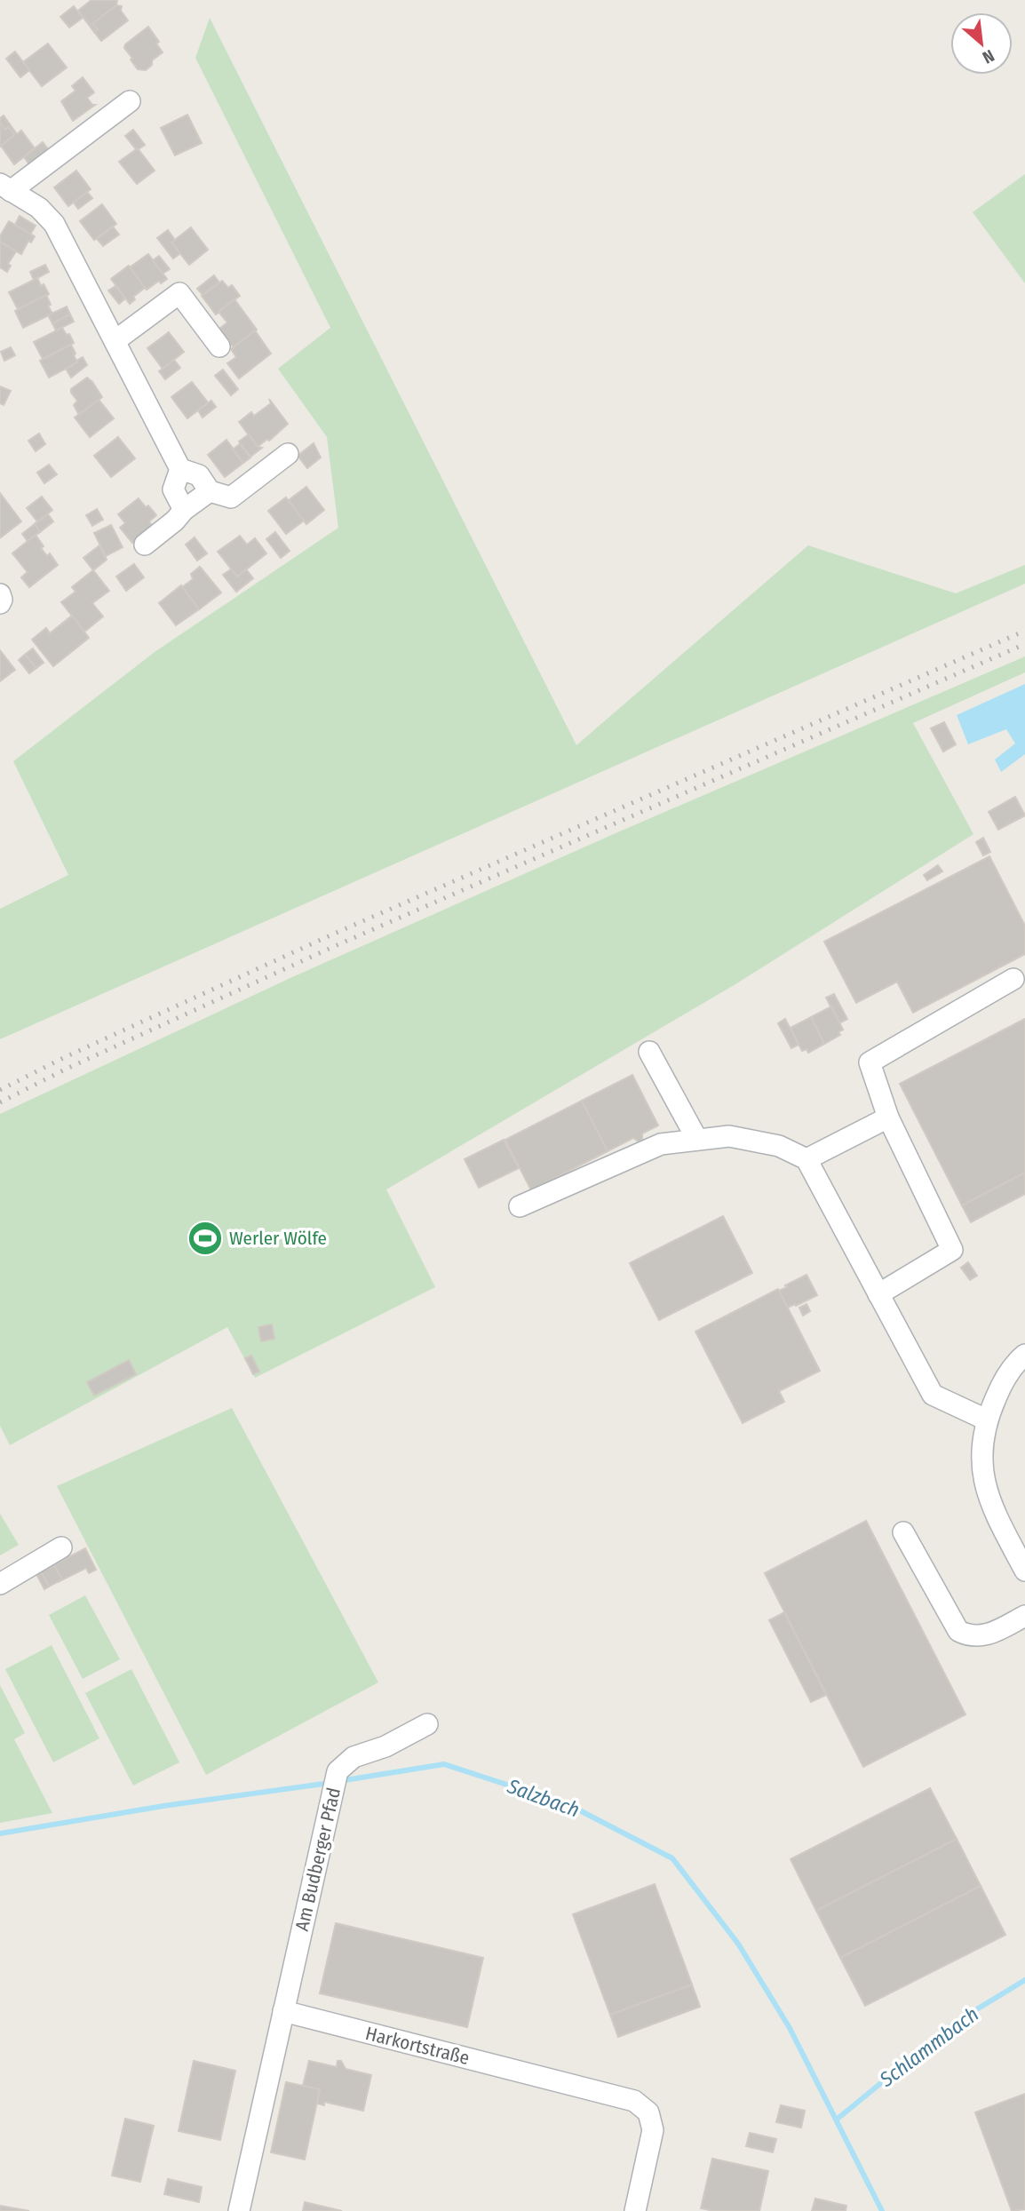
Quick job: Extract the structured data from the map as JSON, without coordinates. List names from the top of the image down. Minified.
{"streets":{"street":["Am Budberger Pfad","Harkortstraße"]},"crossings":[["Am Budberger Pfad","Harkortstraße"]],"water":["Salzbach","Schlammbach"],"places":{"sports":["Werler Wölfe"]},"north":"bottom right"}
